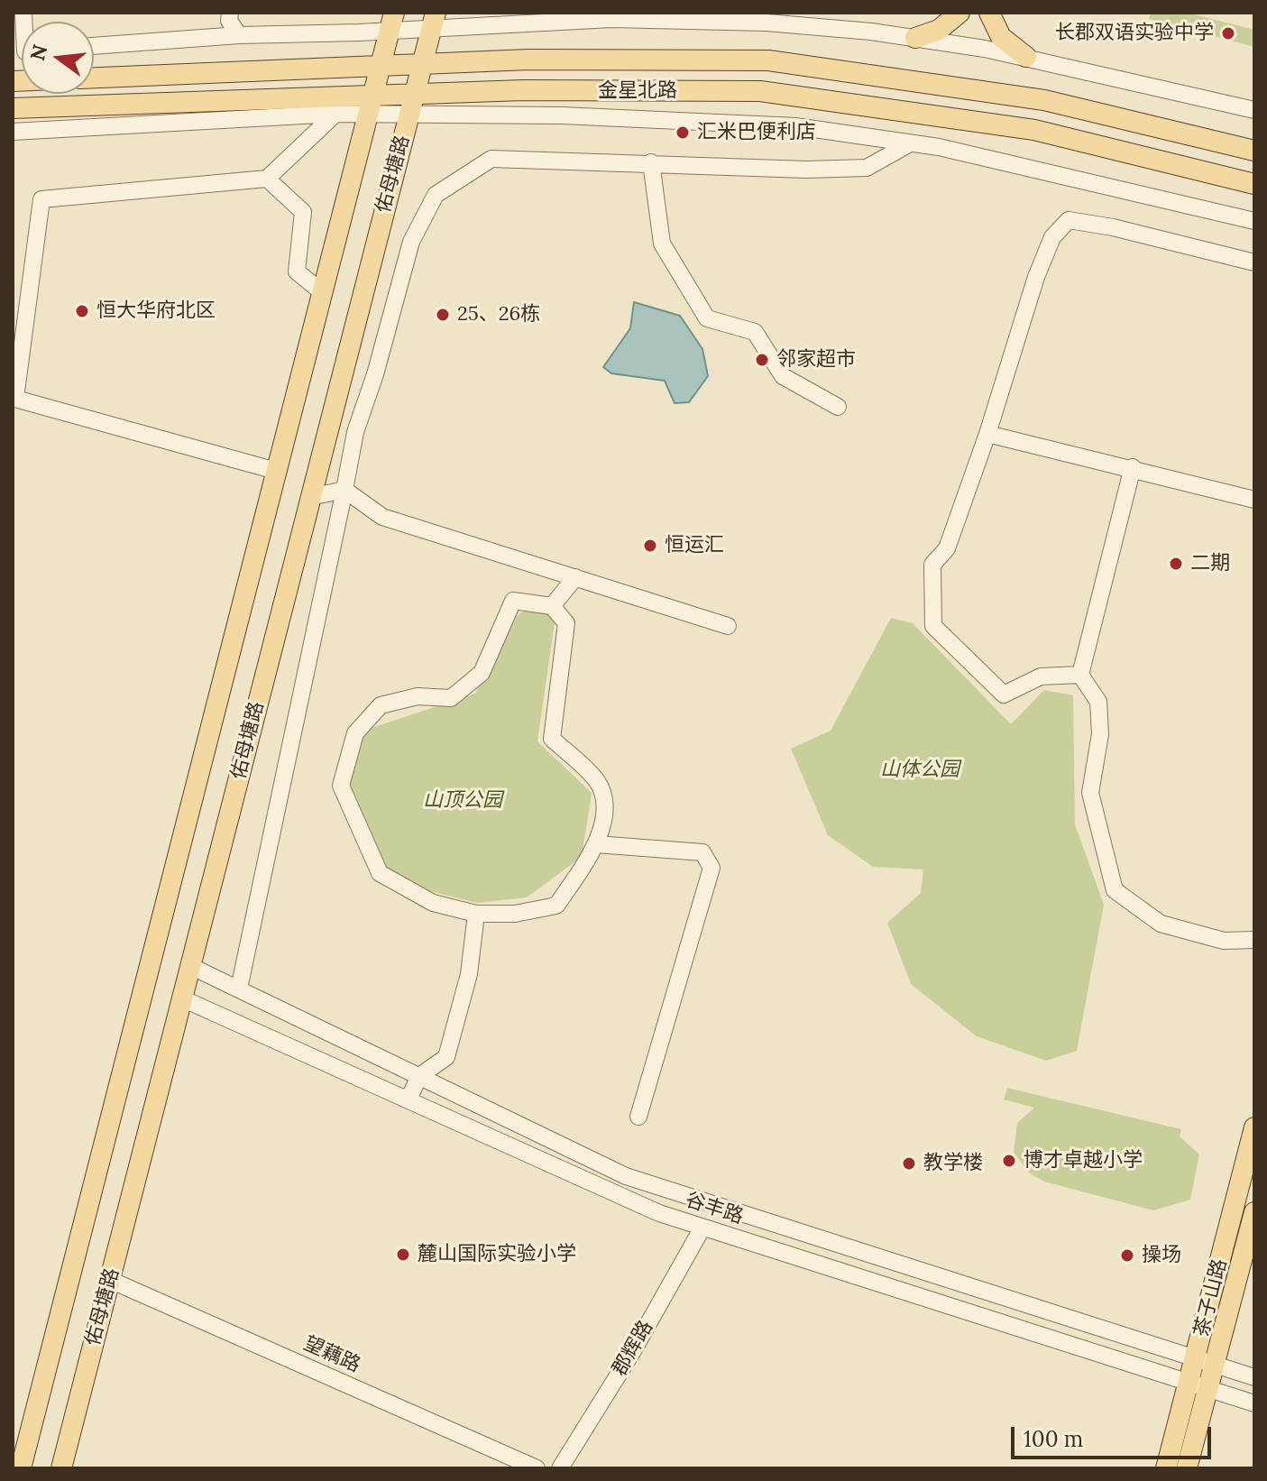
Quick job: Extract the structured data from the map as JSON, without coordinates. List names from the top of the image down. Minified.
{"streets":{"main road":["金星北路","佑母塘路","茶子山路"],"street":["谷丰路","郡辉路","望藕路"]},"crossings":[["金星北路","佑母塘路"],["佑母塘路","谷丰路"],["佑母塘路","望藕路"],["谷丰路","茶子山路"],["谷丰路","郡辉路"]],"parks":["山体公园","山顶公园"],"places":["长郡双语实验中学","汇米巴便利店","恒大华府北区","25、26栋","邻家超市","恒运汇","二期","博才卓越小学","教学楼","麓山国际实验小学","操场"],"scale_bar":"100 m","north":"left"}
